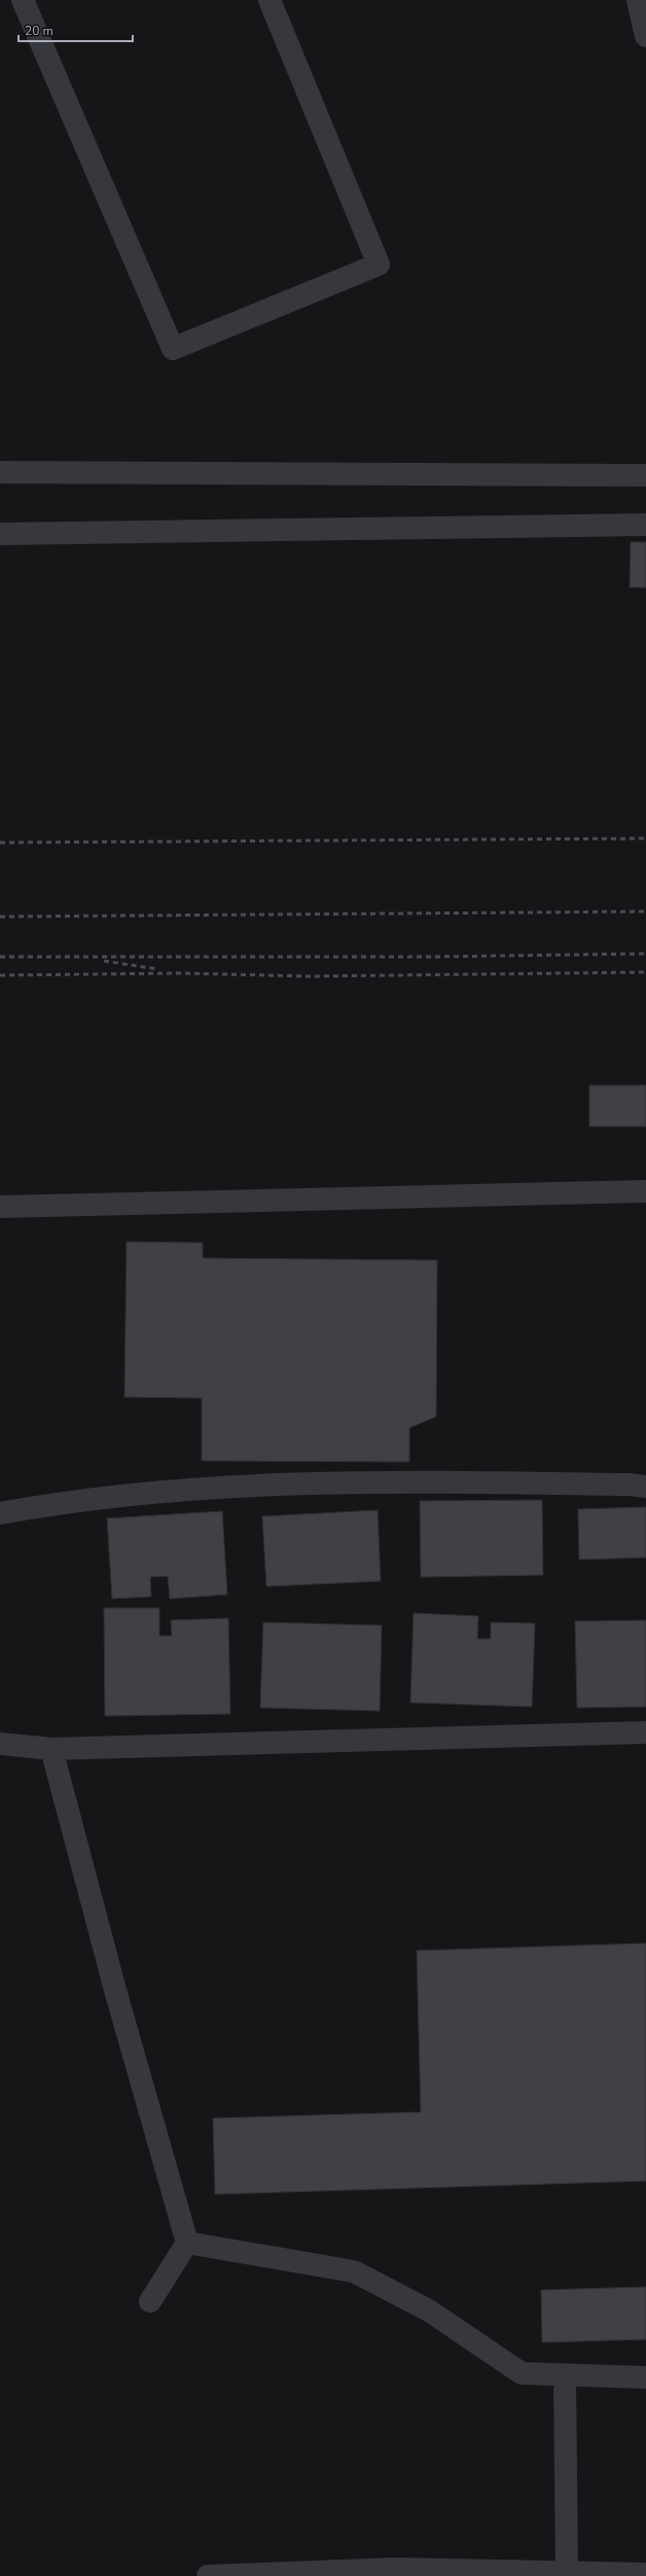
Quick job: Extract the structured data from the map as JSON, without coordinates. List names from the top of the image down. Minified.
{"scale_bar":"20 m"}
